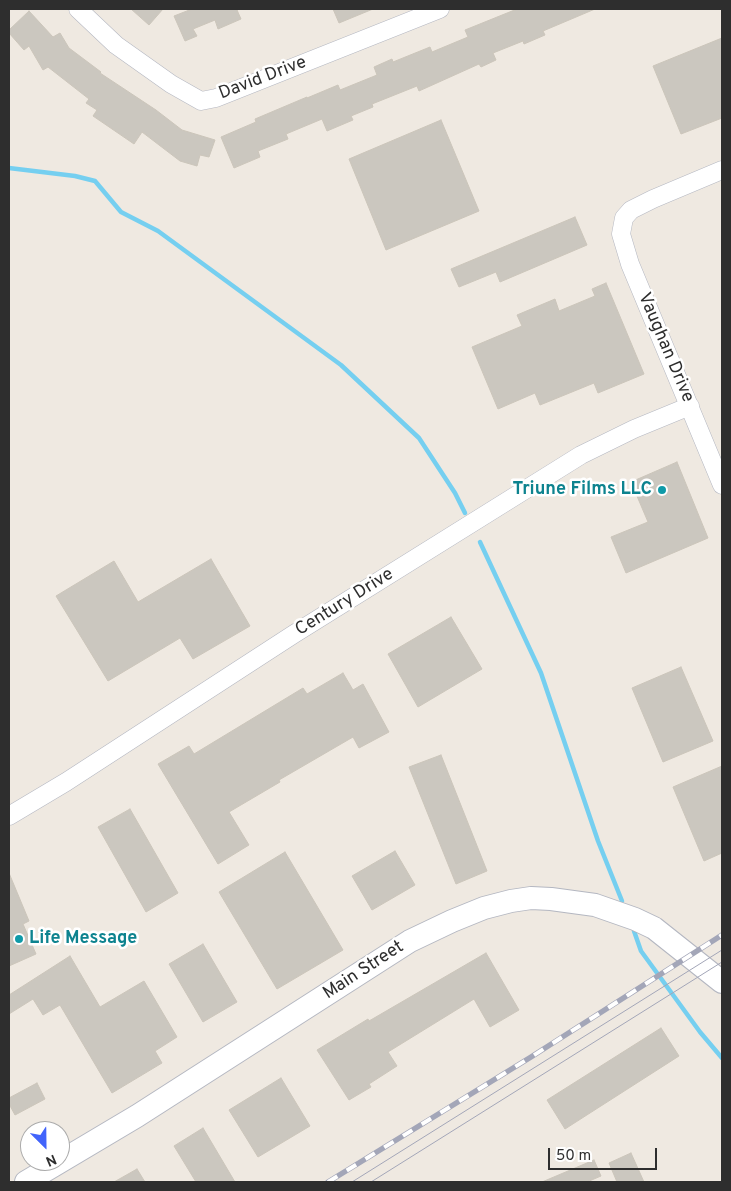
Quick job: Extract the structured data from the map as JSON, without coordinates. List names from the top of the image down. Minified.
{"streets":{"street":["David Drive","Vaughan Drive","Century Drive","Main Street"]},"crossings":[["Vaughan Drive","Century Drive"]],"places":["Triune Films LLC","Life Message"],"scale_bar":"50 m","north":"bottom right"}
